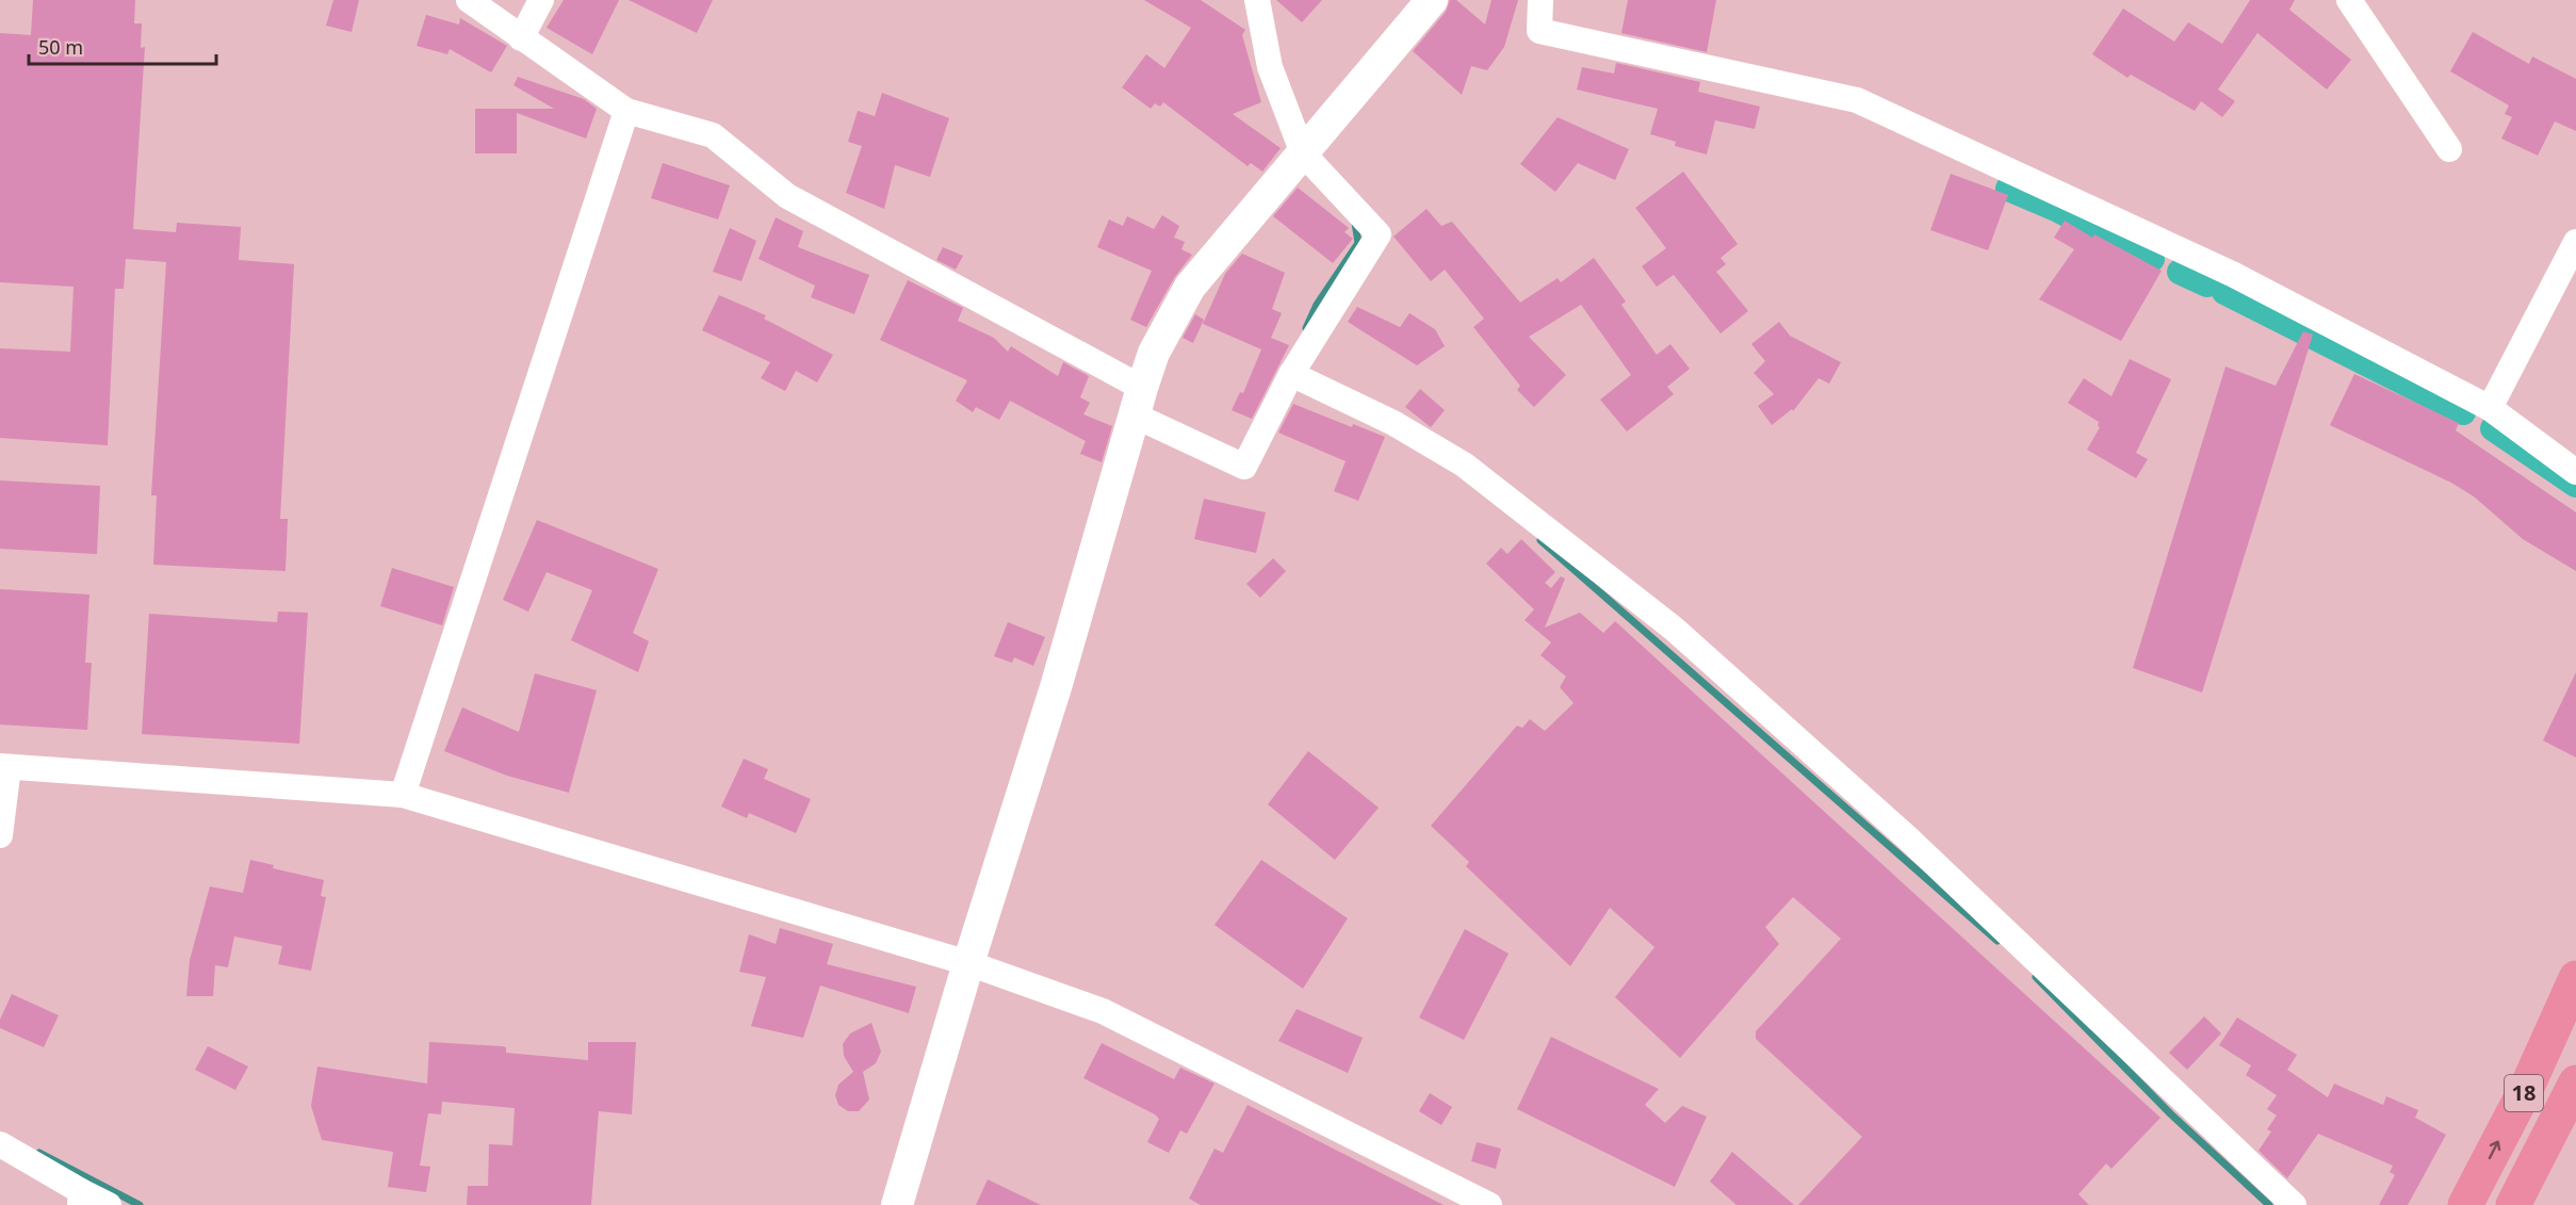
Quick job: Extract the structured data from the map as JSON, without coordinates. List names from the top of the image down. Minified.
{"streets":{"highway":["18"]},"scale_bar":"50 m"}
